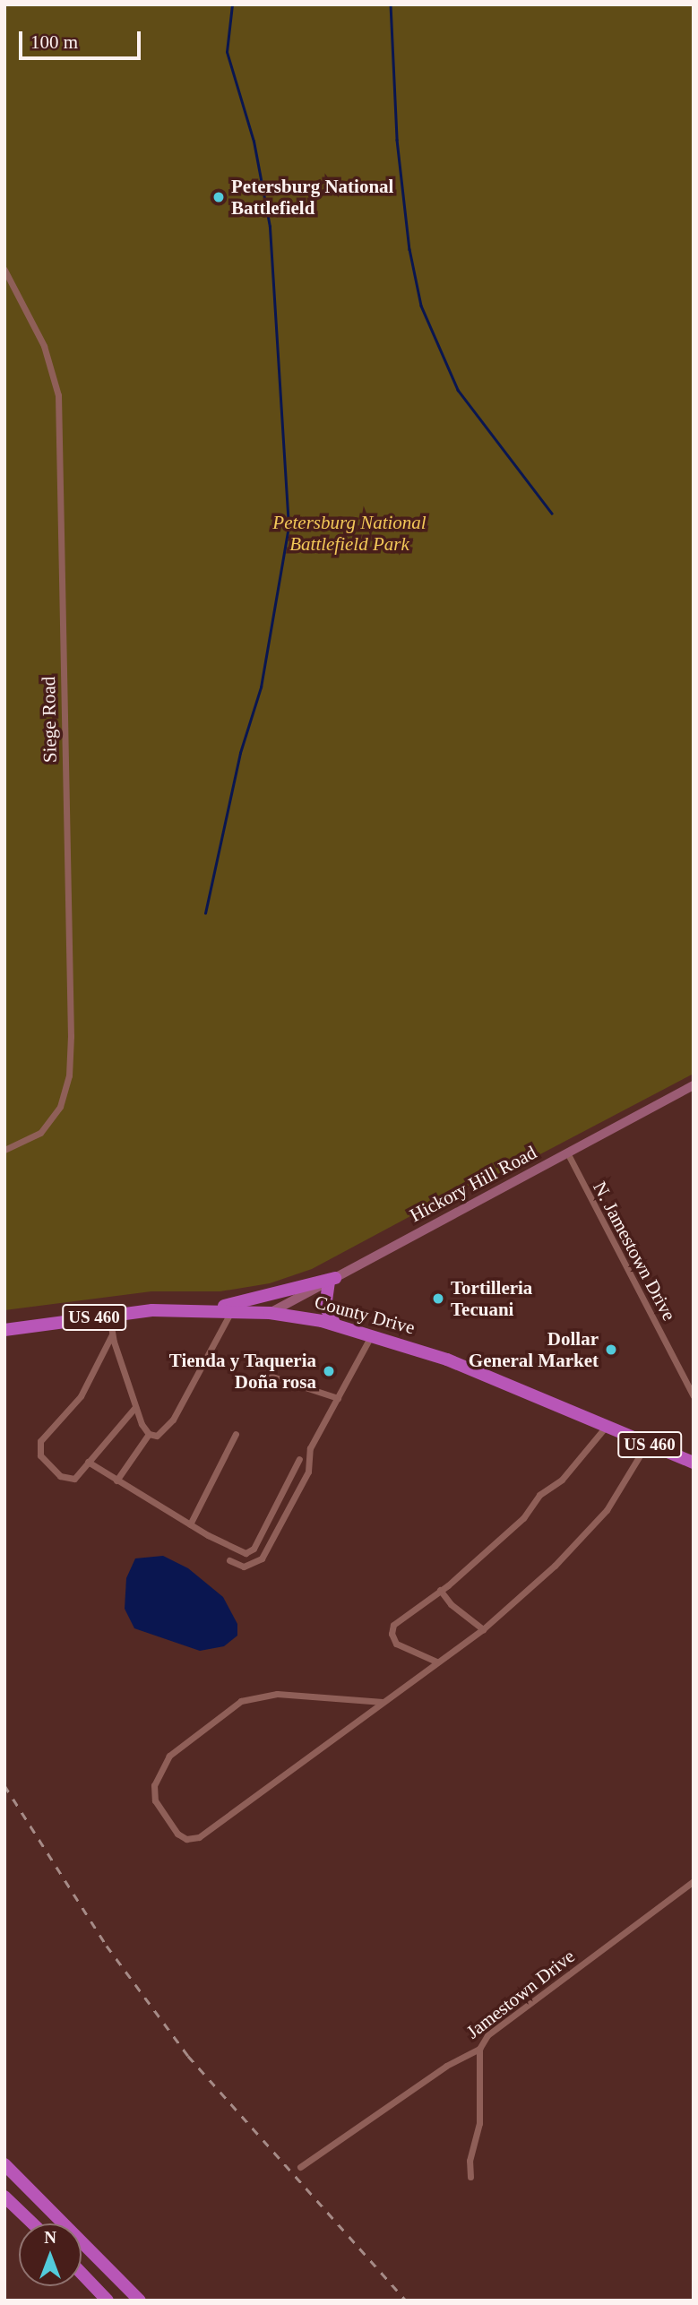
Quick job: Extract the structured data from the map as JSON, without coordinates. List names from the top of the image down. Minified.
{"streets":{"highway":["County Drive","US 460"],"street":["Siege Road","Hickory Hill Road","N. Jamestown Drive","Jamestown Drive"]},"crossings":[["Hickory Hill Road","N. Jamestown Drive"],["Hickory Hill Road","County Drive"]],"parks":["Petersburg National Battlefield Park"],"places":["Petersburg National Battlefield","Tortilleria Tecuani","Dollar General Market","Tienda y Taqueria Doña rosa"],"scale_bar":"100 m","north":"top"}
